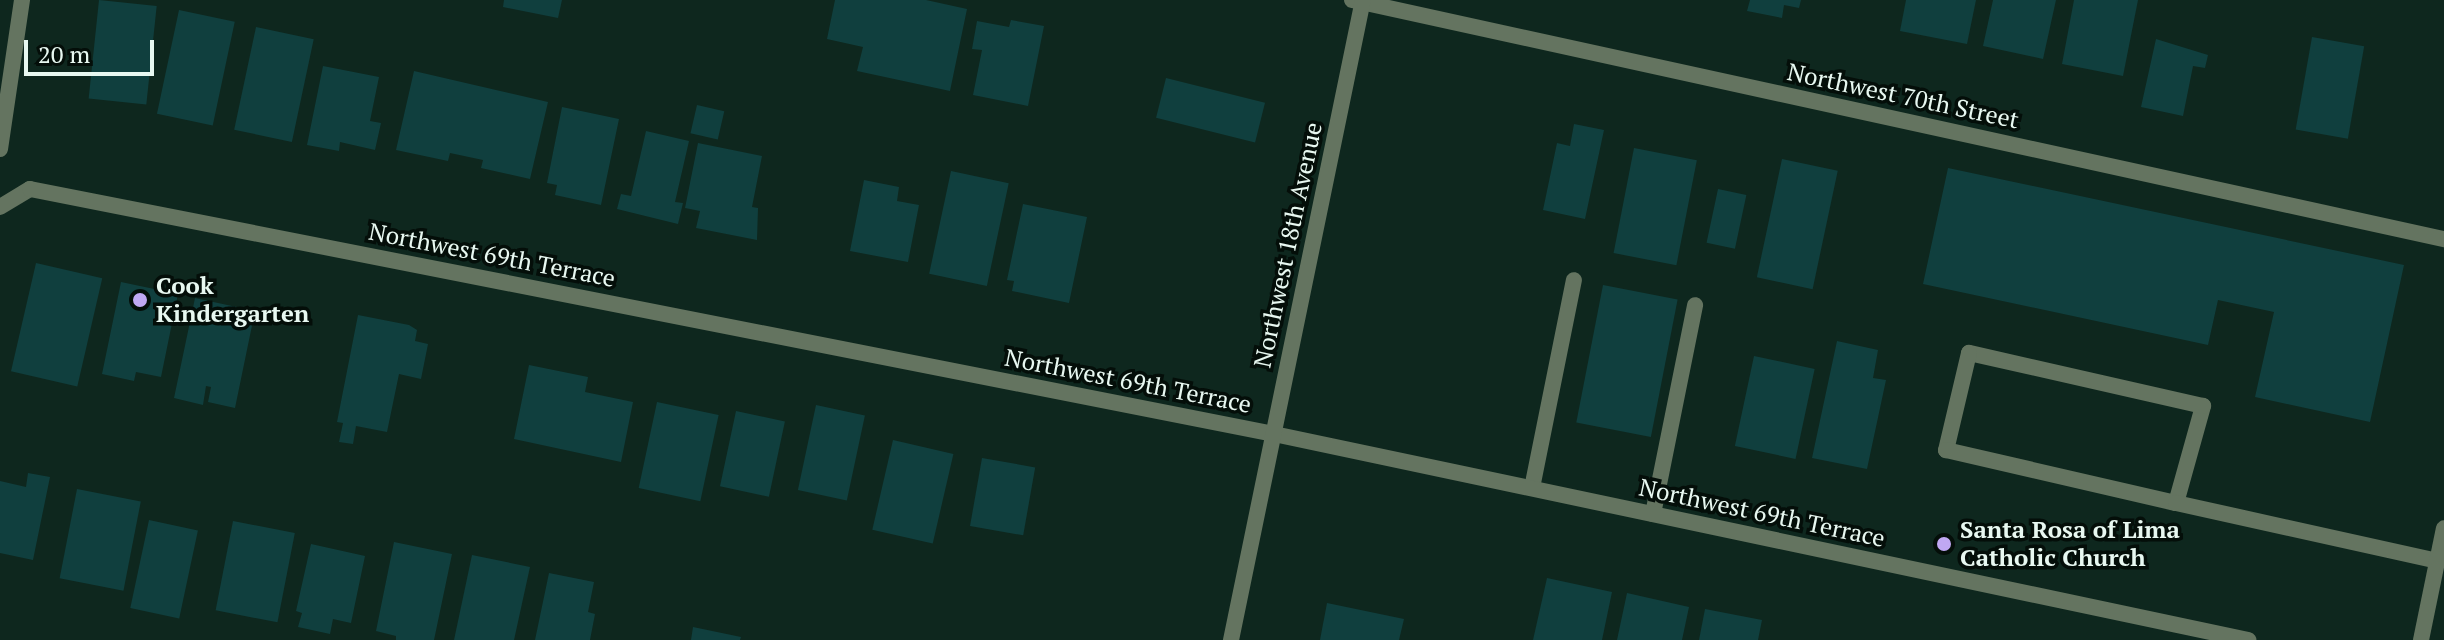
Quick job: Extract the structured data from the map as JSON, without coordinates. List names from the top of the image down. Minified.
{"streets":{"street":["Northwest 70th Street","Northwest 18th Avenue","Northwest 69th Terrace"]},"crossings":[["Northwest 70th Street","Northwest 18th Avenue"],["Northwest 18th Avenue","Northwest 69th Terrace"]],"places":["Cook Kindergarten","Santa Rosa of Lima Catholic Church"],"scale_bar":"20 m"}
